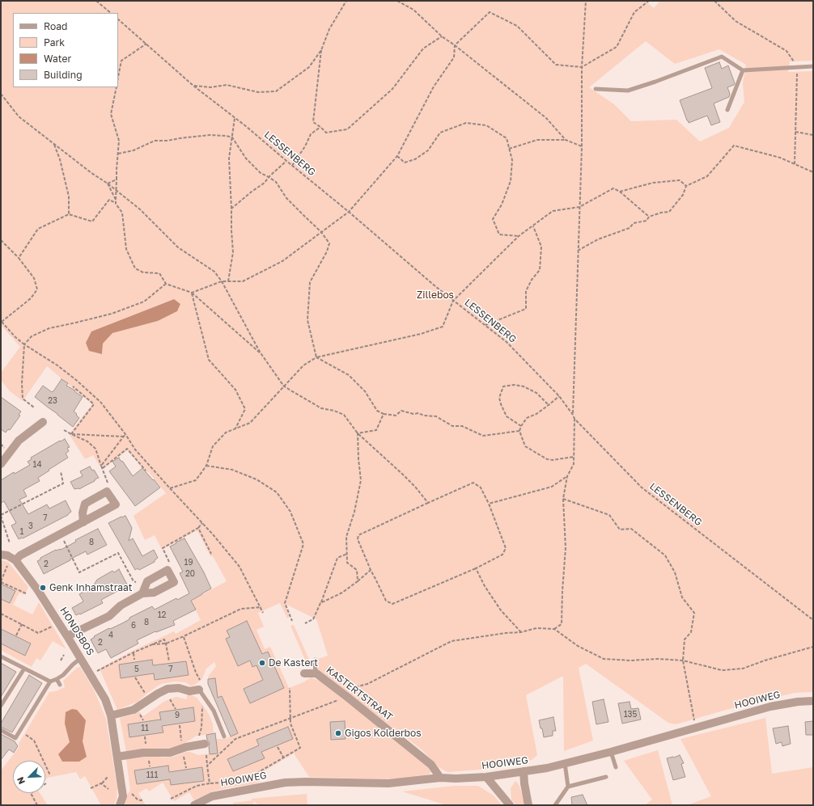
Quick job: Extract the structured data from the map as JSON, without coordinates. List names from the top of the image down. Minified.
{"streets":{"street":["HONDSBOS","KASTERTSTRAAT","HOOIWEG"],"path":["LESSENBERG"]},"crossings":[["KASTERTSTRAAT","HOOIWEG"]],"parks":["Zillebos"],"places":["Genk Inhamstraat","De Kastert","Gigos Kolderbos"],"house_numbers":["23","14","7","3","1","8","19","2","20","12","8","6","4","2","5","7","135","9","11","111"],"legend":["Road","Park","Water","Building"],"north":"bottom left"}
